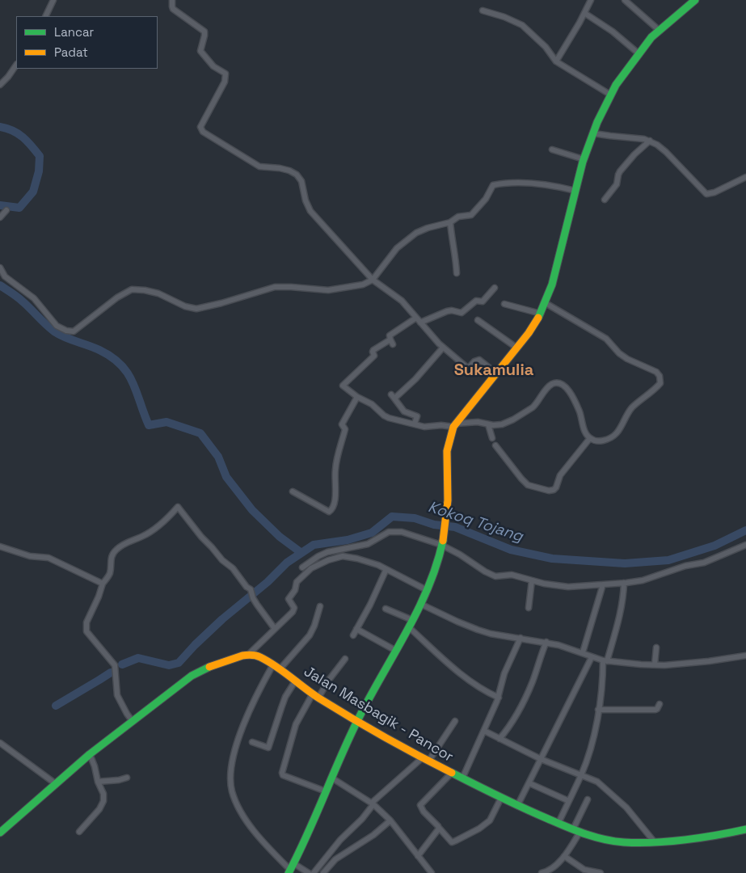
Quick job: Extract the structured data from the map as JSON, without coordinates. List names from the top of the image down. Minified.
{"streets":{"street":["Jalan Masbagik - Pancor"]},"districts":["Sukamulia"],"water":["Kokoq Tojang"],"legend":["Lancar","Padat"]}
